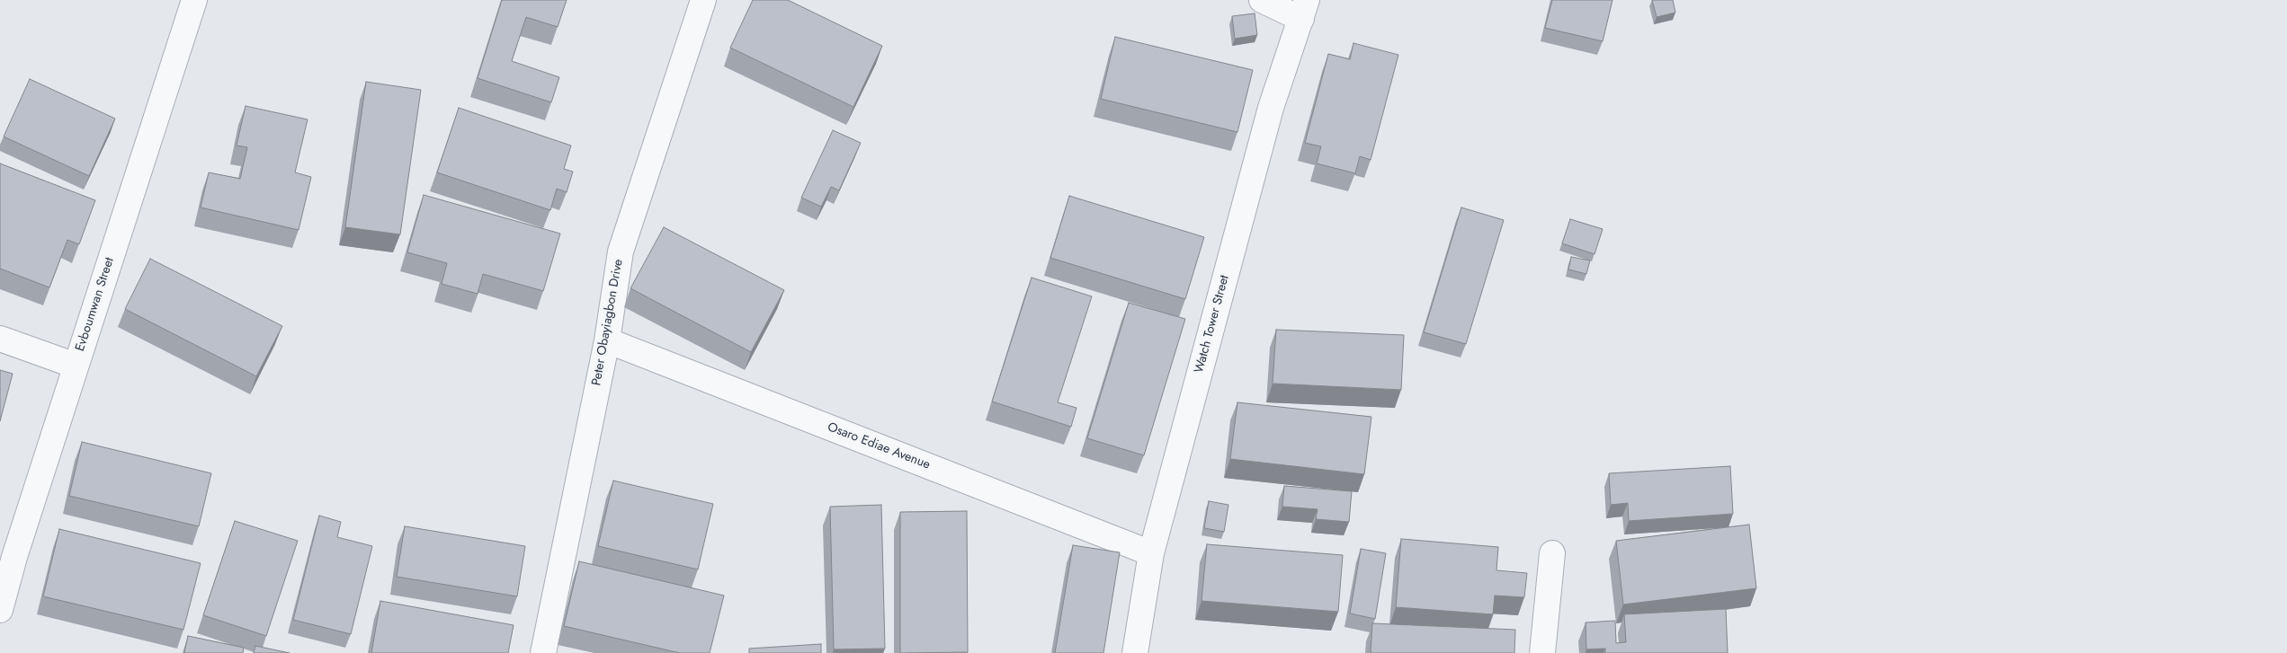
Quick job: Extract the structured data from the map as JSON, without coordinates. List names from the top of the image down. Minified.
{"streets":{"street":["Evboumwan Street","Peter Obayiagbon Drive","Watch Tower Street","Osaro Ediae Avenue"]},"crossings":[["Peter Obayiagbon Drive","Osaro Ediae Avenue"],["Watch Tower Street","Osaro Ediae Avenue"]]}
